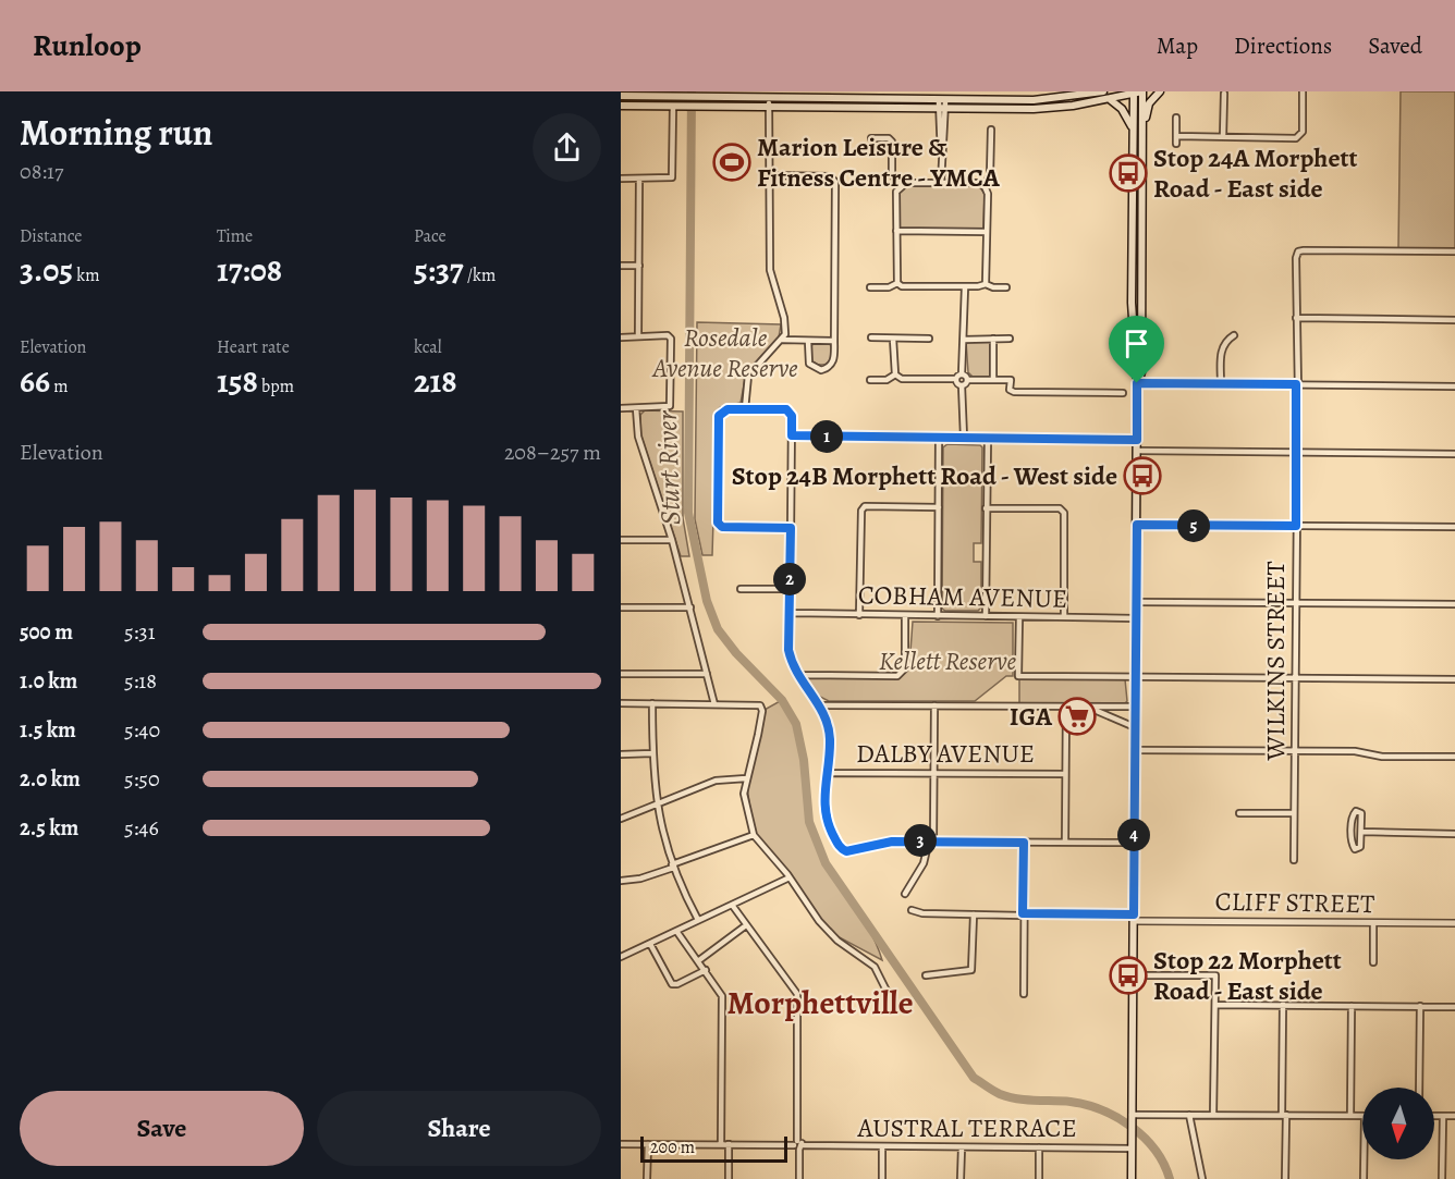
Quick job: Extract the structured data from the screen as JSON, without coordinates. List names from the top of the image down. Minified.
{"streets":{"street":["COBHAM AVENUE","WILKINS STREET","DALBY AVENUE","CLIFF STREET","AUSTRAL TERRACE"]},"districts":["Morphettville"],"water":["Sturt River"],"parks":["Rosedale Avenue Reserve","Kellett Reserve"],"places":{"sports":["Marion Leisure & Fitness Centre - YMCA"],"bus stop":["Stop 24A Morphett Road - East side","Stop 24B Morphett Road - West side","Stop 22 Morphett Road - East side"],"supermarket":["IGA"]},"scale_bar":"200 m","north":"bottom","page":{"header":"Runloop","nav":["Map","Directions","Saved"],"heading":["Morning run","08:17"],"stats":[["Distance","3.05 km"],["Time","17:08"],["Pace","5:37 /km"],["Elevation","66 m"],["Heart rate","158 bpm"],["kcal","218"]],"pins":["1","5","2","4","3"],"chart":["Elevation","208–257 m"],"list":[{"name":"500 m","note":"5:31"},{"name":"1.0 km","note":"5:18"},{"name":"1.5 km","note":"5:40"},{"name":"2.0 km","note":"5:50"},{"name":"2.5 km","note":"5:46"}],"buttons":["Save","Share"],"scale":"200 m"}}
